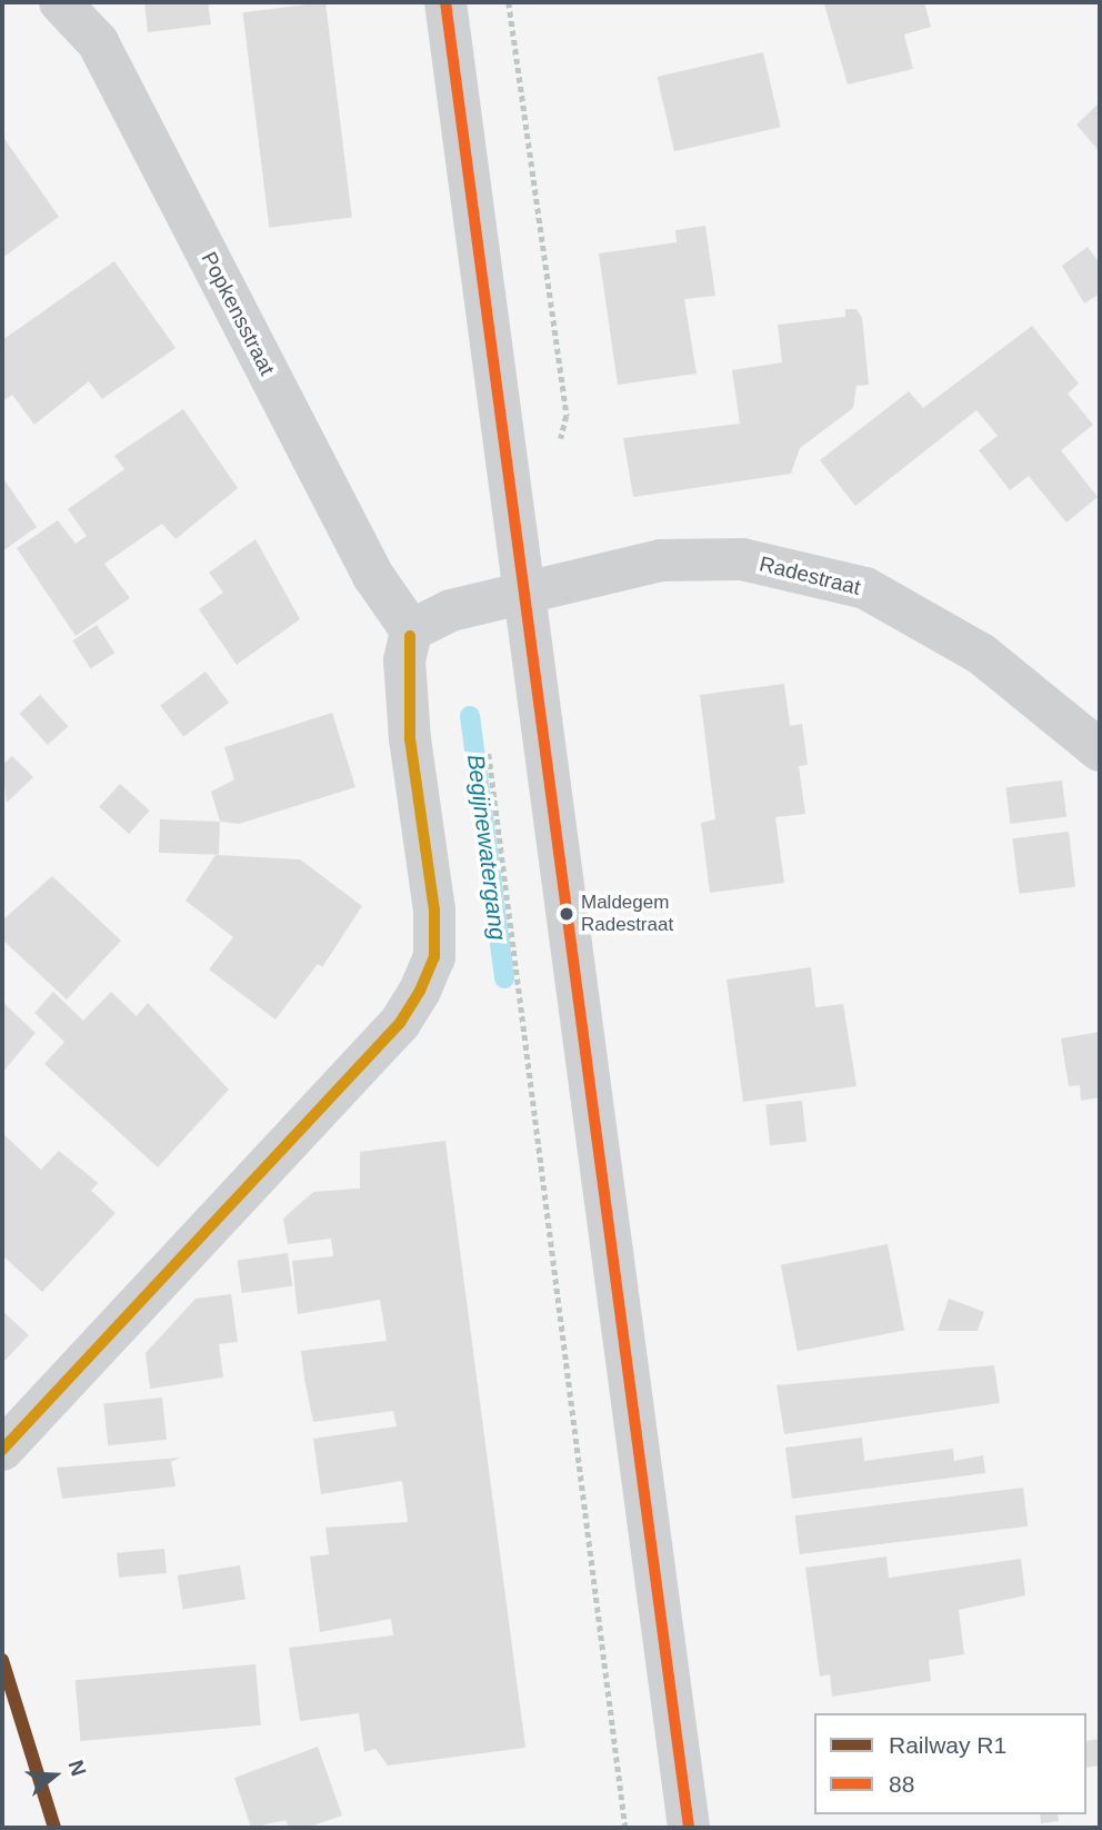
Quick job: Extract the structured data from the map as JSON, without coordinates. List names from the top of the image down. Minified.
{"streets":{"street":["Popkensstraat","Radestraat"]},"crossings":[["Popkensstraat","Radestraat"]],"water":["Begijnewatergang"],"places":["Maldegem Radestraat"],"lines":["transit line 88","rail line R1"],"legend":["Railway R1","88"],"north":"right"}
